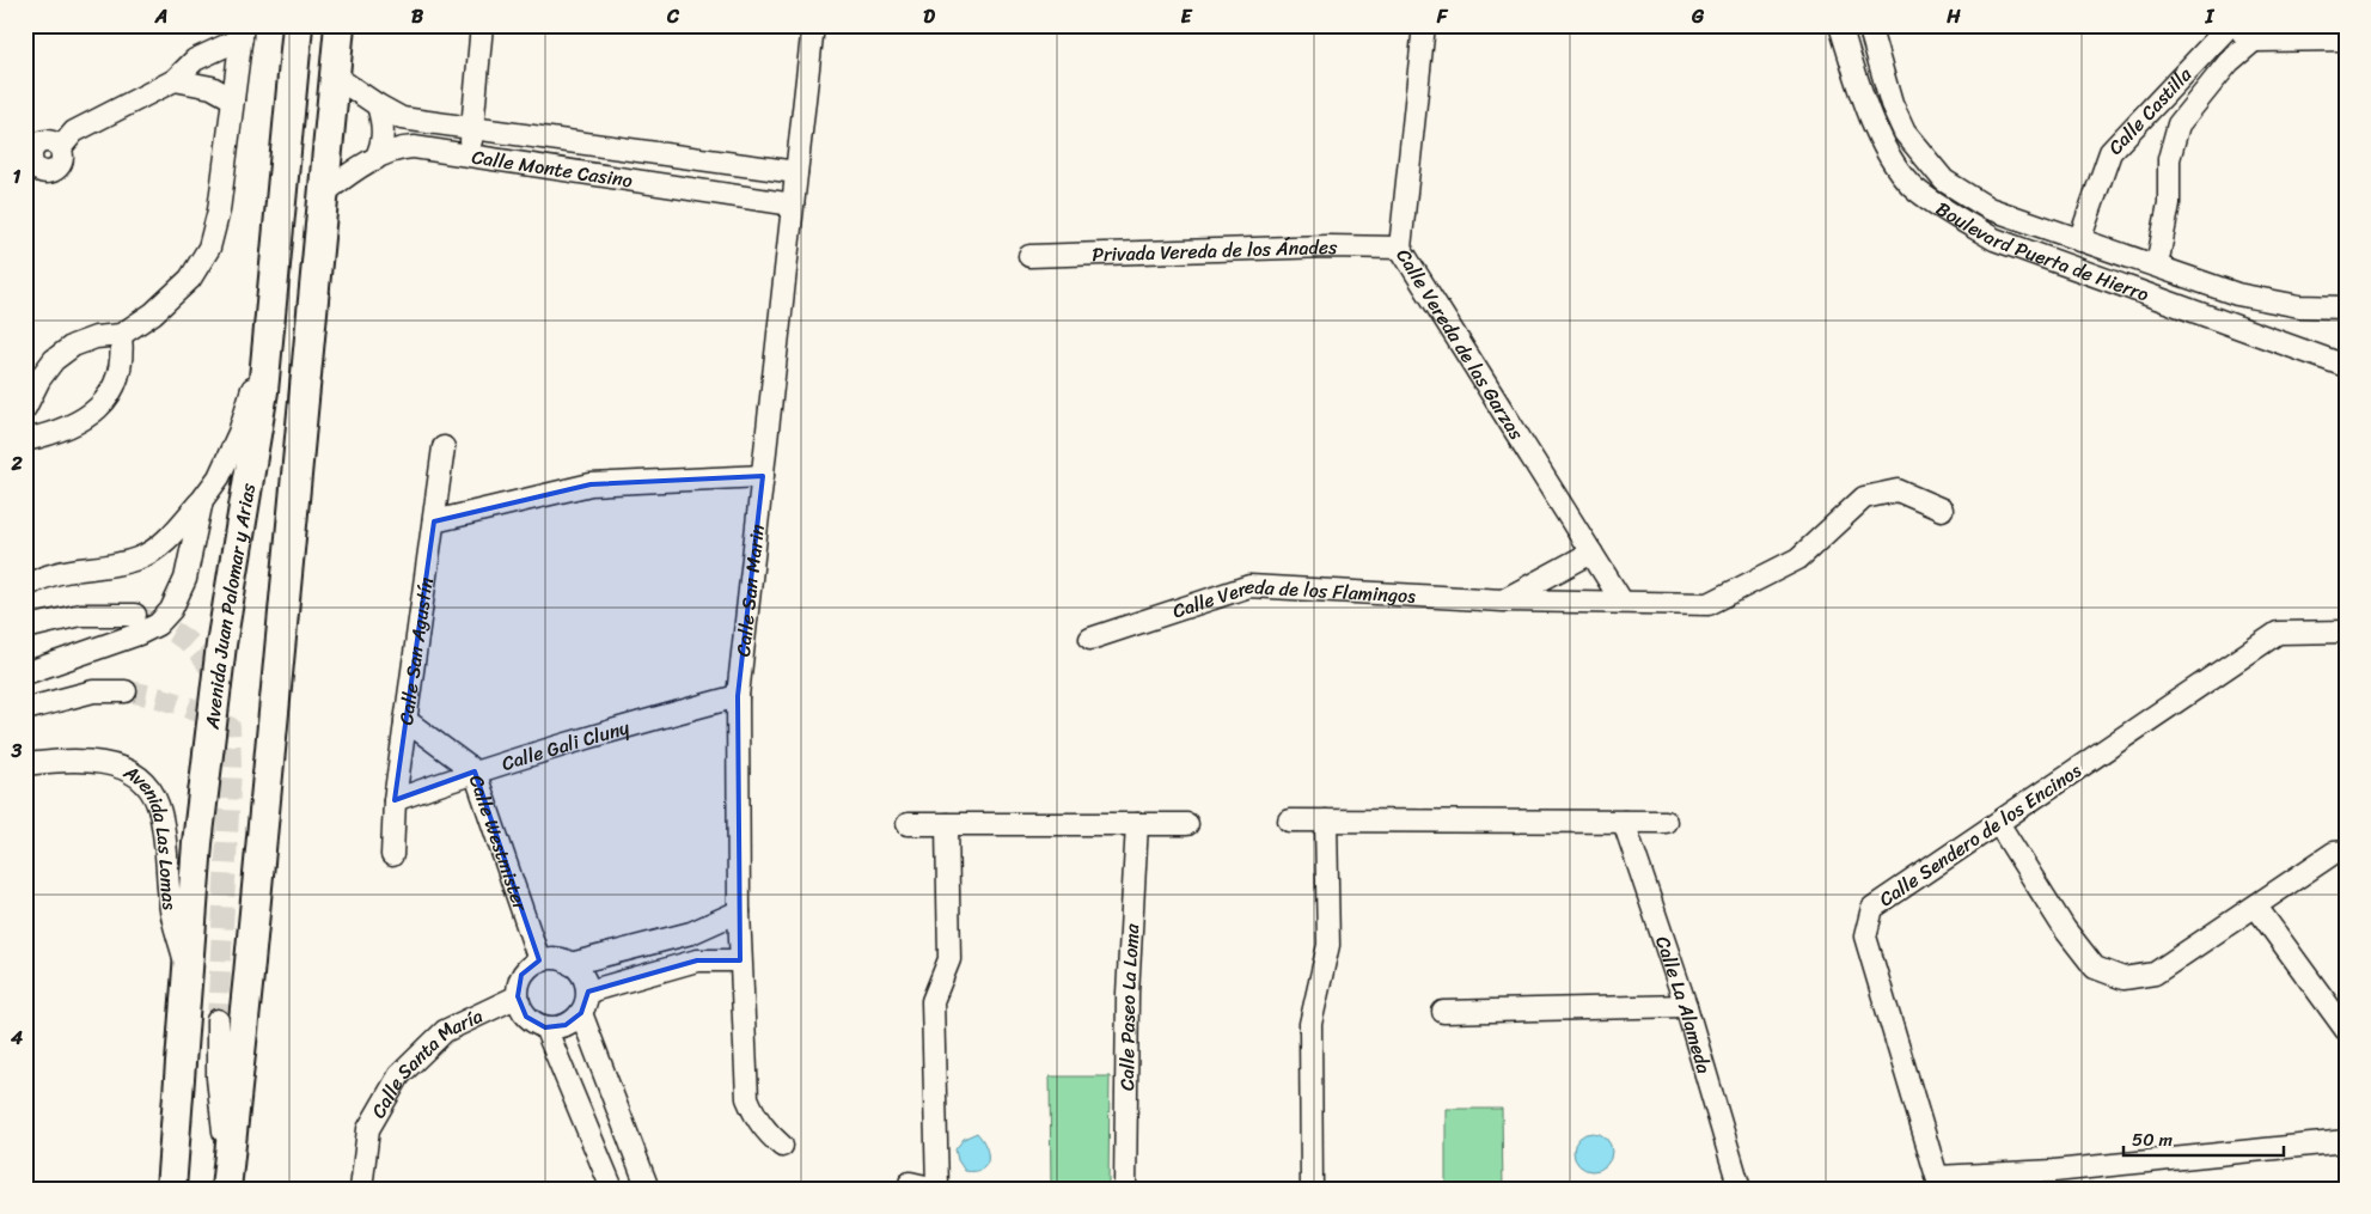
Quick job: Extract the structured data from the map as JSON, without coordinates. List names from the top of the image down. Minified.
{"streets":{"main road":["Avenida Juan Palomar y Arias"],"street":["Calle Castilla","Calle Monte Casino","Boulevard Puerta de Hierro","Privada Vereda de los Ánades","Calle Vereda de las Garzas","Calle San Marin","Calle Vereda de los Flamingos","Calle San Agustín","Calle Gali Cluny","Calle Sendero de los Encinos","Avenida Las Lomas","Calle Westmister","Calle La Alameda","Calle Paseo La Loma","Calle Santa María"]},"crossings":[["Calle Castilla","Boulevard Puerta de Hierro"],["Calle Monte Casino","Calle San Marin"],["Privada Vereda de los Ánades","Calle Vereda de las Garzas"],["Calle Vereda de las Garzas","Calle Vereda de los Flamingos"],["Calle San Marin","Calle Gali Cluny"],["Avenida Juan Palomar y Arias","Avenida Las Lomas"],["Calle San Agustín","Calle Gali Cluny"],["Calle San Agustín","Calle Westmister"],["Calle Gali Cluny","Calle Westmister"],["Calle Westmister","Calle Santa María"]],"scale_bar":"50 m","grid":{"columns":["A","B","C","D","E","F","G","H","I"],"rows":["1","2","3","4"]}}
